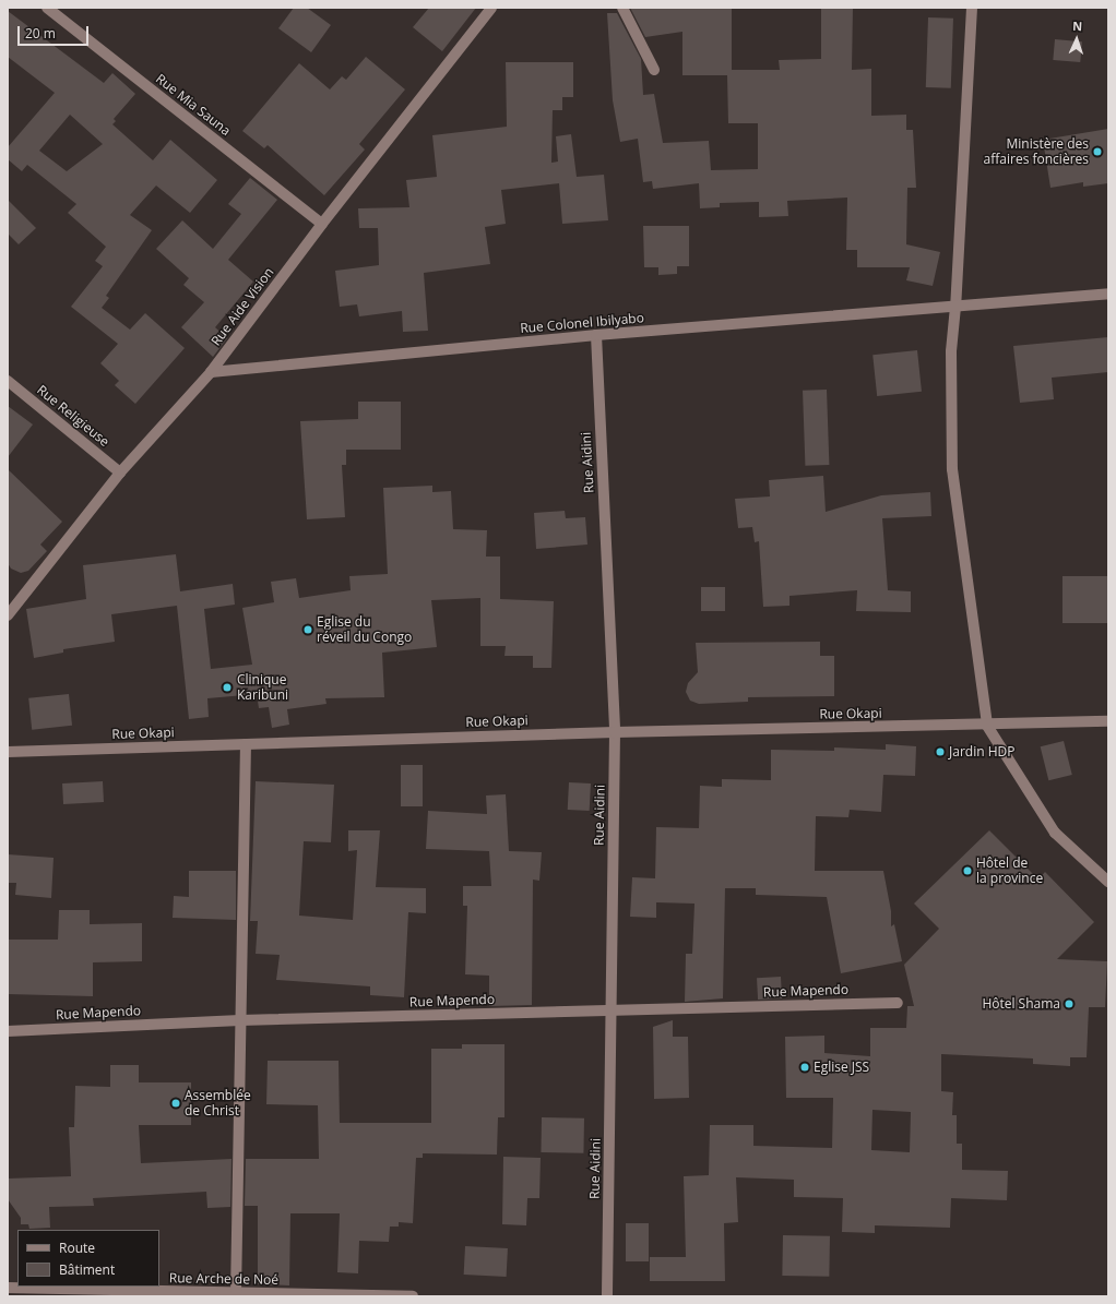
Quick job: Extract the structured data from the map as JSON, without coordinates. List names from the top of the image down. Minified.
{"streets":{"street":["Rue Mia Sauna","Rue Aide Vision","Rue Colonel Ibilyabo","Rue Religieuse","Rue Aidini","Rue Okapi","Rue Mapendo","Rue Arche de Noé"]},"crossings":[["Rue Mia Sauna","Rue Aide Vision"],["Rue Aide Vision","Rue Colonel Ibilyabo"],["Rue Aide Vision","Rue Religieuse"],["Rue Colonel Ibilyabo","Rue Aidini"],["Rue Aidini","Rue Okapi"],["Rue Aidini","Rue Mapendo"]],"places":["Ministère des affaires foncières","Eglise du réveil du Congo","Clinique Karibuni","Jardin HDP","Hôtel de la province","Hôtel Shama","Eglise JSS","Assemblée de Christ"],"legend":["Route","Bâtiment"],"scale_bar":"20 m","north":"top"}
